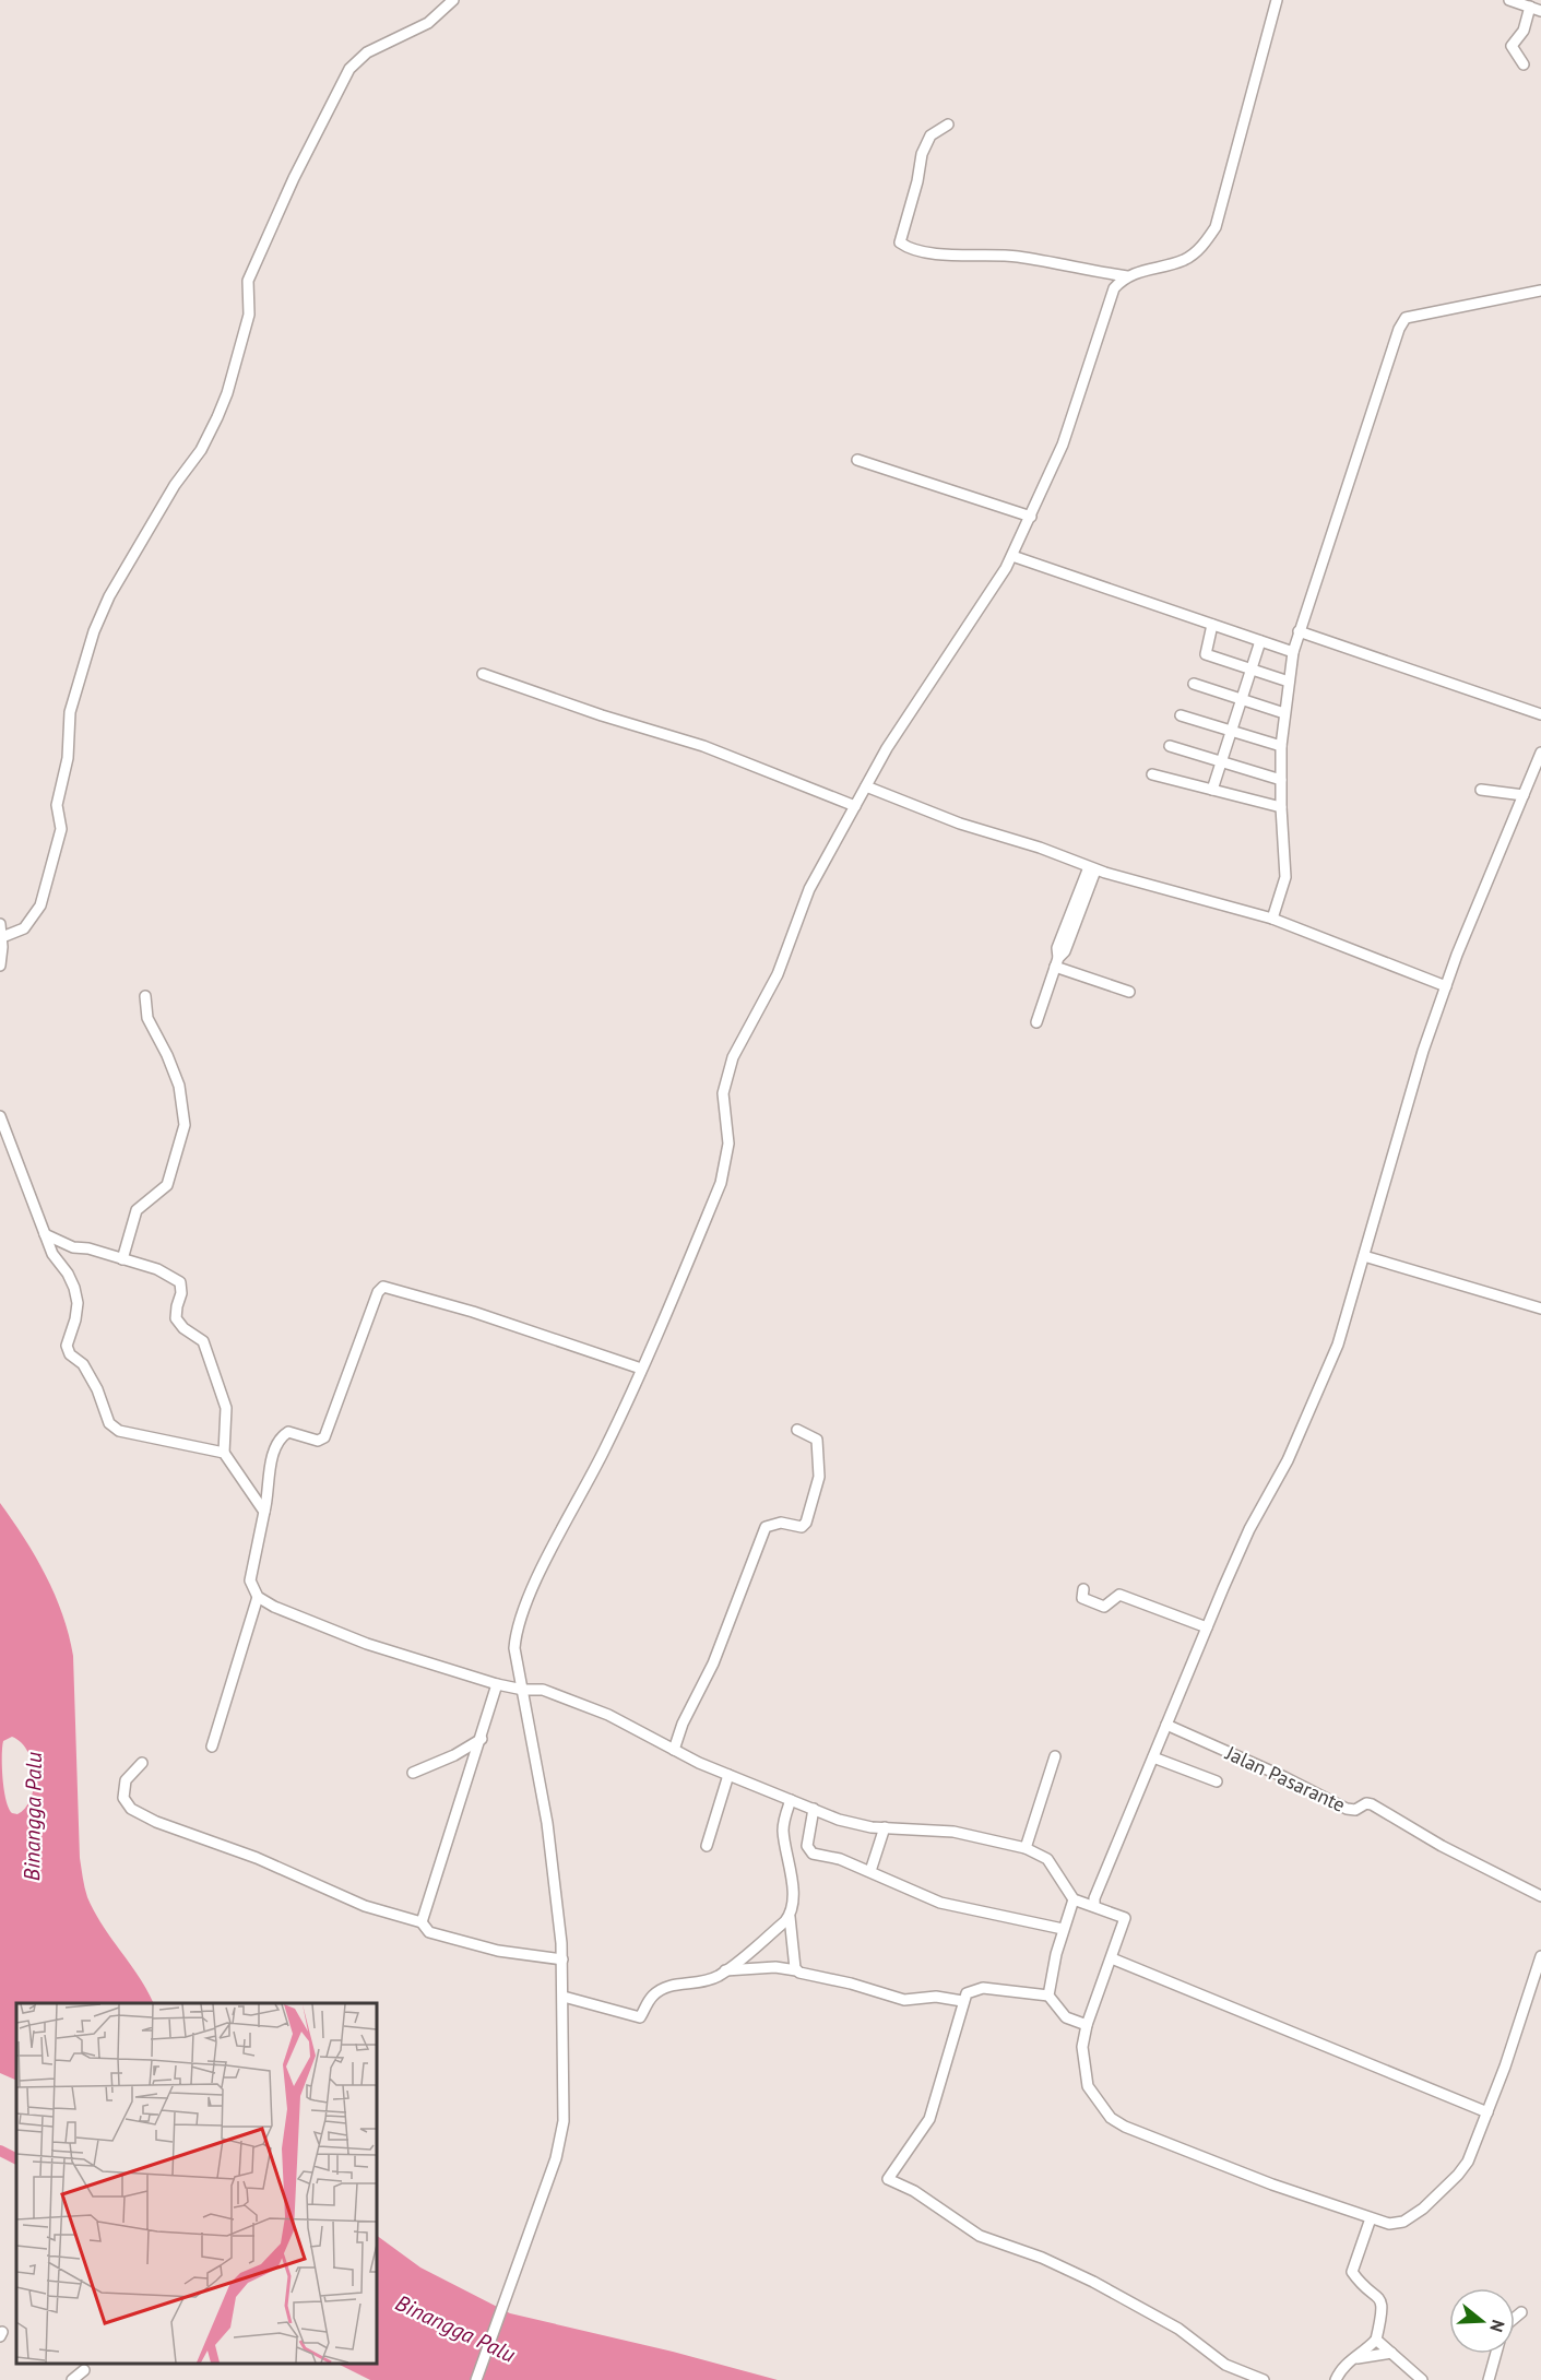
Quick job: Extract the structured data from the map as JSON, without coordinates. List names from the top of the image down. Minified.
{"streets":{"street":["Jalan Pasarante"]},"water":["Binangga Palu"],"north":"right"}
